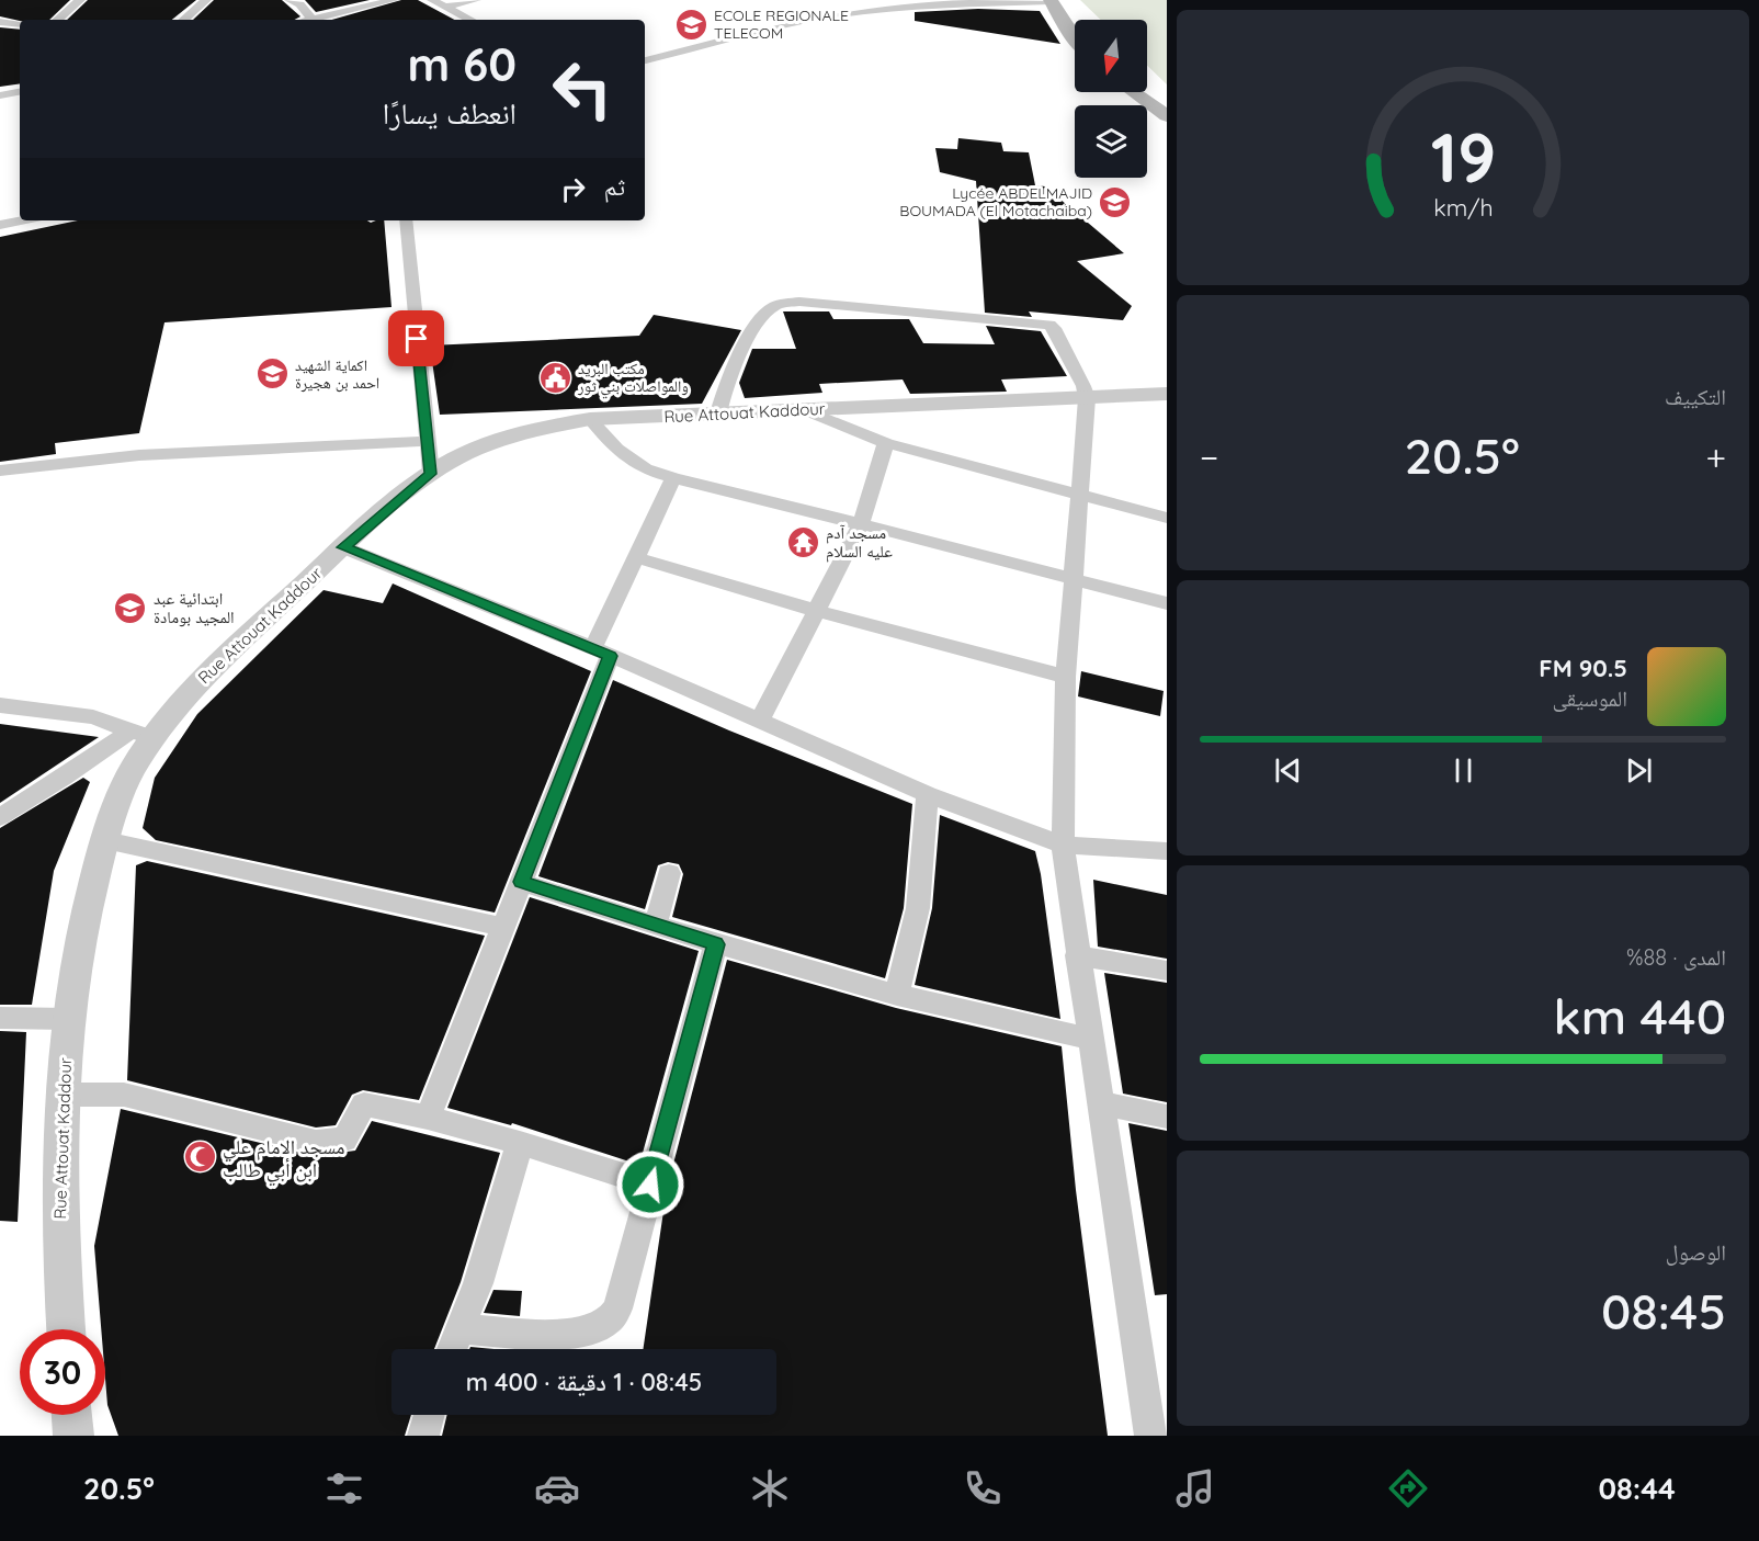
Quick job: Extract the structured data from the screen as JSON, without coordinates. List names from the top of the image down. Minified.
{"streets":{"street":["Rue Attouat Kaddour"]},"places":{"school or university":["ECOLE REGIONALE TELECOM","Lycée ABDELMAJID BOUMADA (El Motachaiba)","اكماية الشهيد احمد بن هجيرة","ابتدائية عبد المجيد بومادة"],"public building":["مكتب البريد والمواصلات بني ثور"],"temple":["مسجد آدم عليه السلام"],"mosque":["مسجد الامام علي ابن أبي طالب"]},"north":"bottom","page":{"turn":["60 m","انعطف يسارًا"],"then":"ثم","tile":["التكييف",["المدى · 88%","440 km"],["الوصول","08:45"]],"heat":["−","20.5°","+"],"song":["90.5 FM","الموسيقى"],"limit":"30","trip":"08:45 · 1 دقيقة · 400 m","tabs":["08:44","20.5°"],"gauge":["19","km/h"]}}
